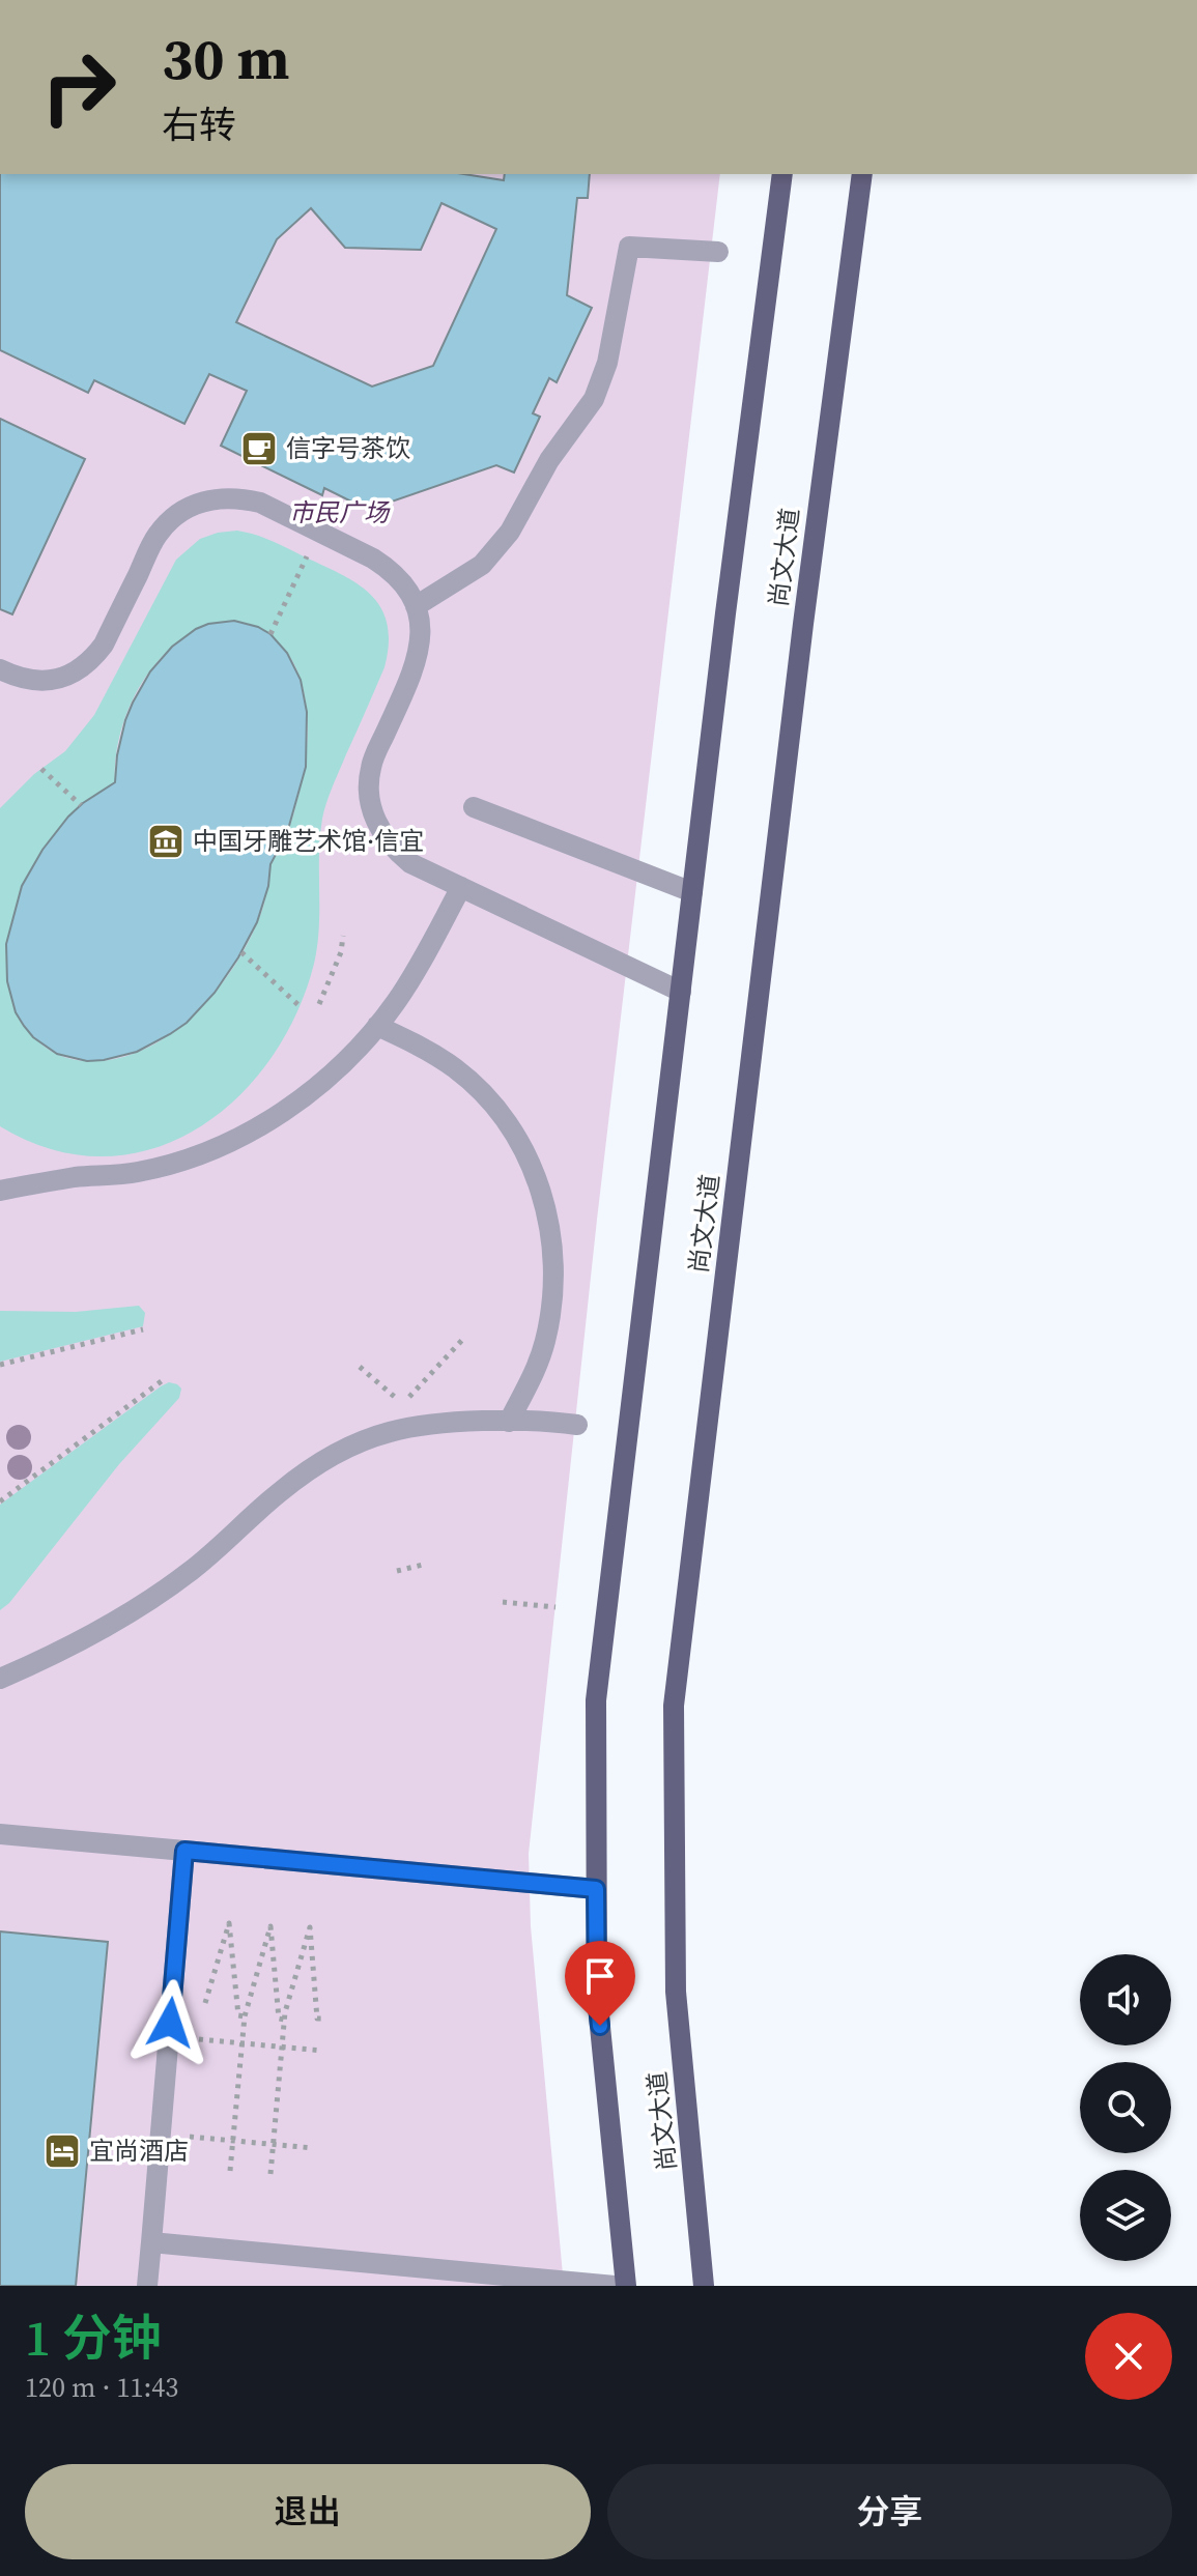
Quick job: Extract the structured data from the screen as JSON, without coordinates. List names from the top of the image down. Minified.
{"streets":{"main road":["尚文大道"]},"parks":["市民广场"],"places":{"cafe":["信字号茶饮"],"museum":["中国牙雕艺术馆·信宜"],"hotel":["宜尚酒店"]},"page":{"turn":["30 m","右转"],"heading":["1 分钟","120 m · 11:43"],"buttons":["退出","分享"]}}
